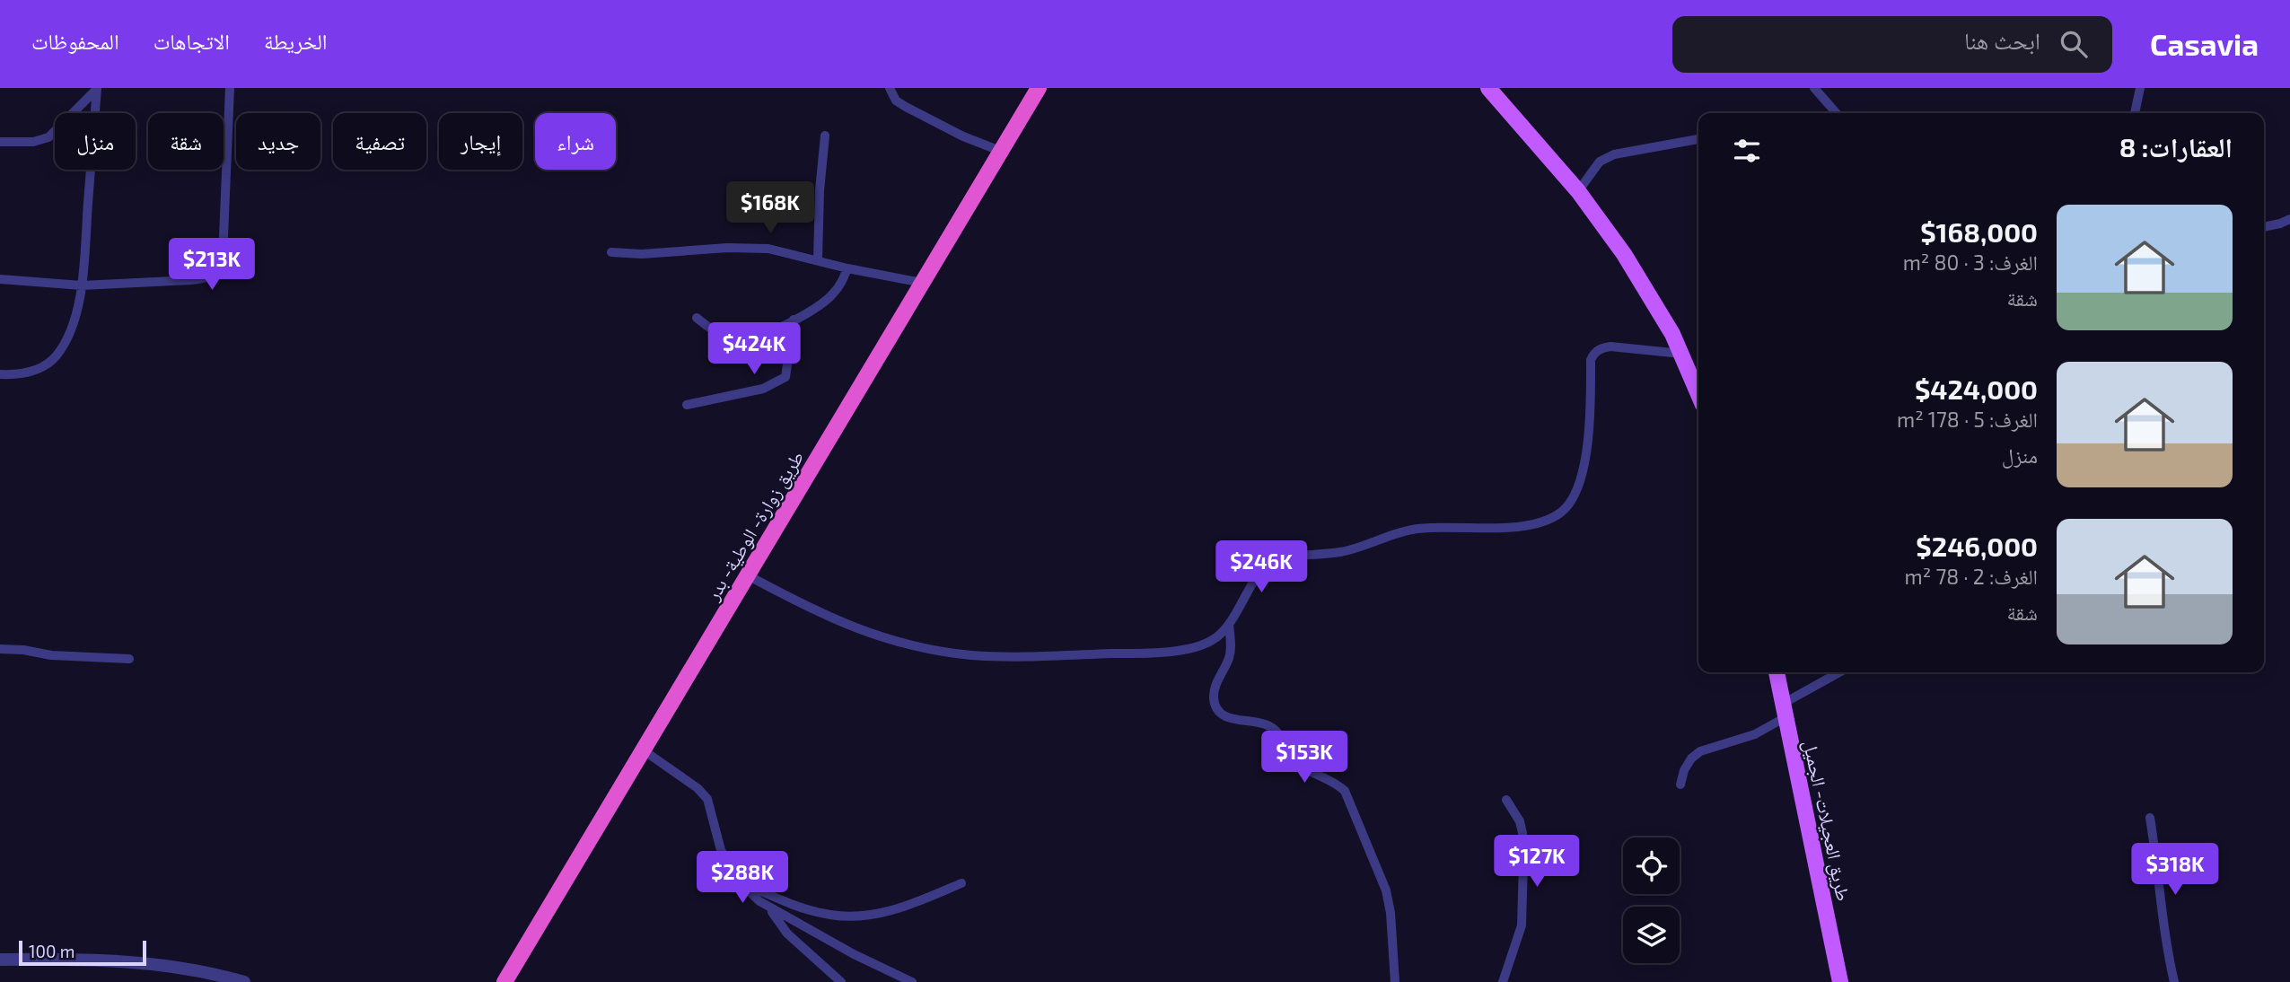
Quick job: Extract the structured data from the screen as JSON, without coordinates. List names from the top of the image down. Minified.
{"streets":{"highway":["طريق زوارة- الوطية- بدر"],"main road":["طريق العجيلات- الجميل"]},"scale_bar":"100 m","page":{"header":"Casavia","search":"ابحث هنا","nav":["الخريطة","الاتجاهات","المحفوظات"],"chip":["شراء","إيجار","تصفية","جديد","شقة","منزل"],"heading":"العقارات: 8","price":["$168K","$213K","$424K","$246K","$153K","$127K","$318K","$288K"],"list":[{"name":"$168,000","note":"الغرف: 3 · 80 m² · شقة"},{"name":"$424,000","note":"الغرف: 5 · 178 m² · منزل"},{"name":"$246,000","note":"الغرف: 2 · 78 m² · شقة"}],"scale":"100 m"}}
